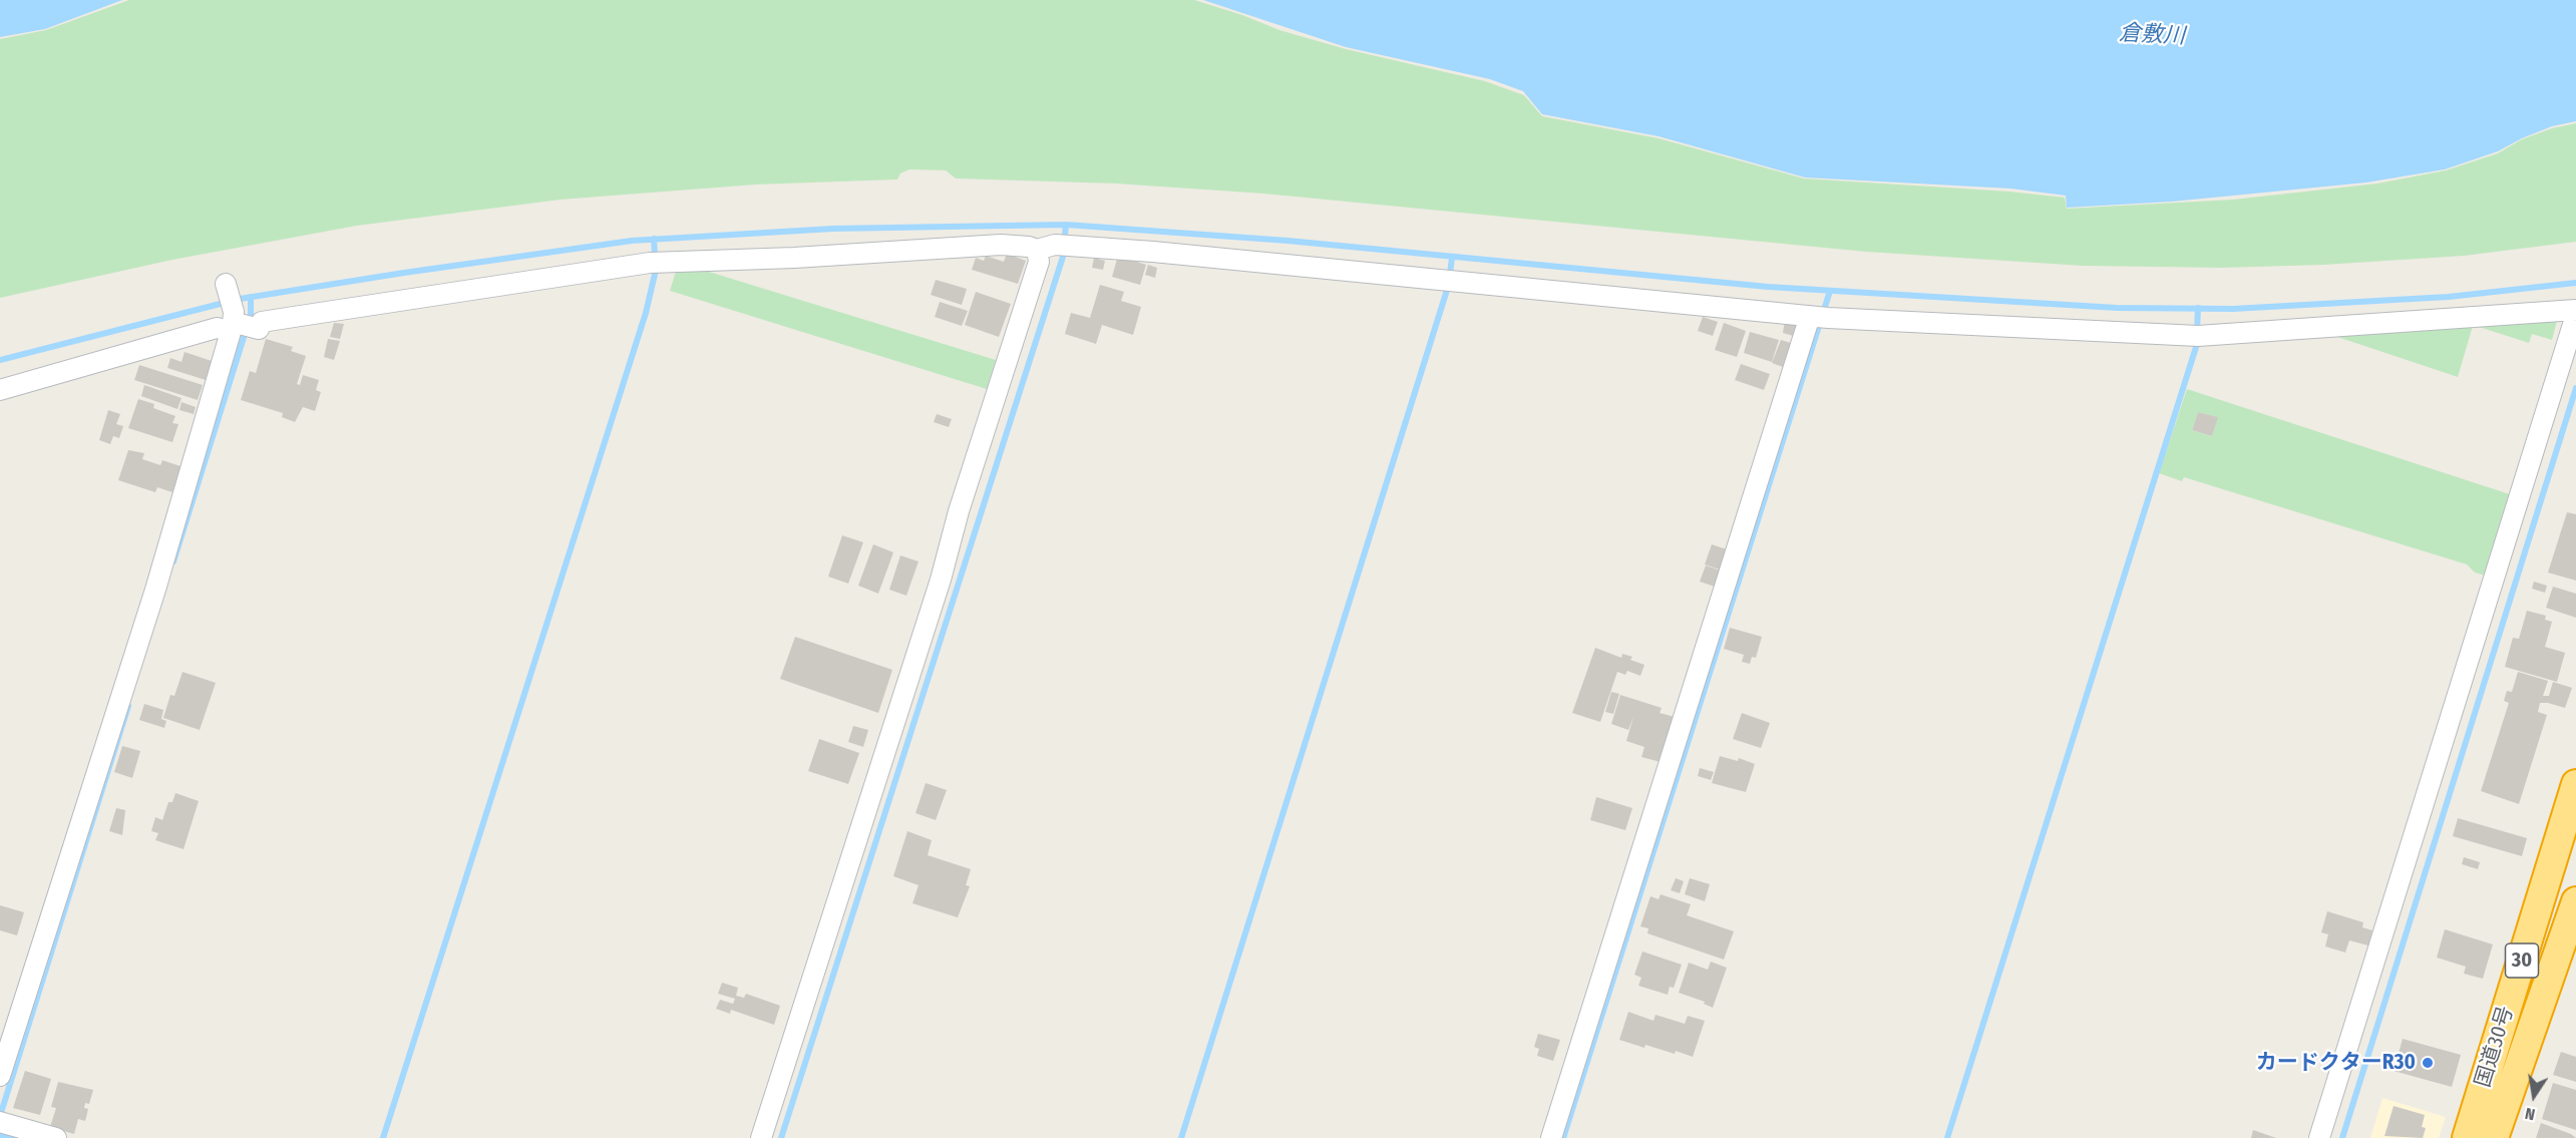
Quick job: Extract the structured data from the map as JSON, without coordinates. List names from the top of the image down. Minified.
{"streets":{"highway":["30","国道30号"]},"water":["倉敷川"],"places":["カードクターR30"],"north":"bottom"}
